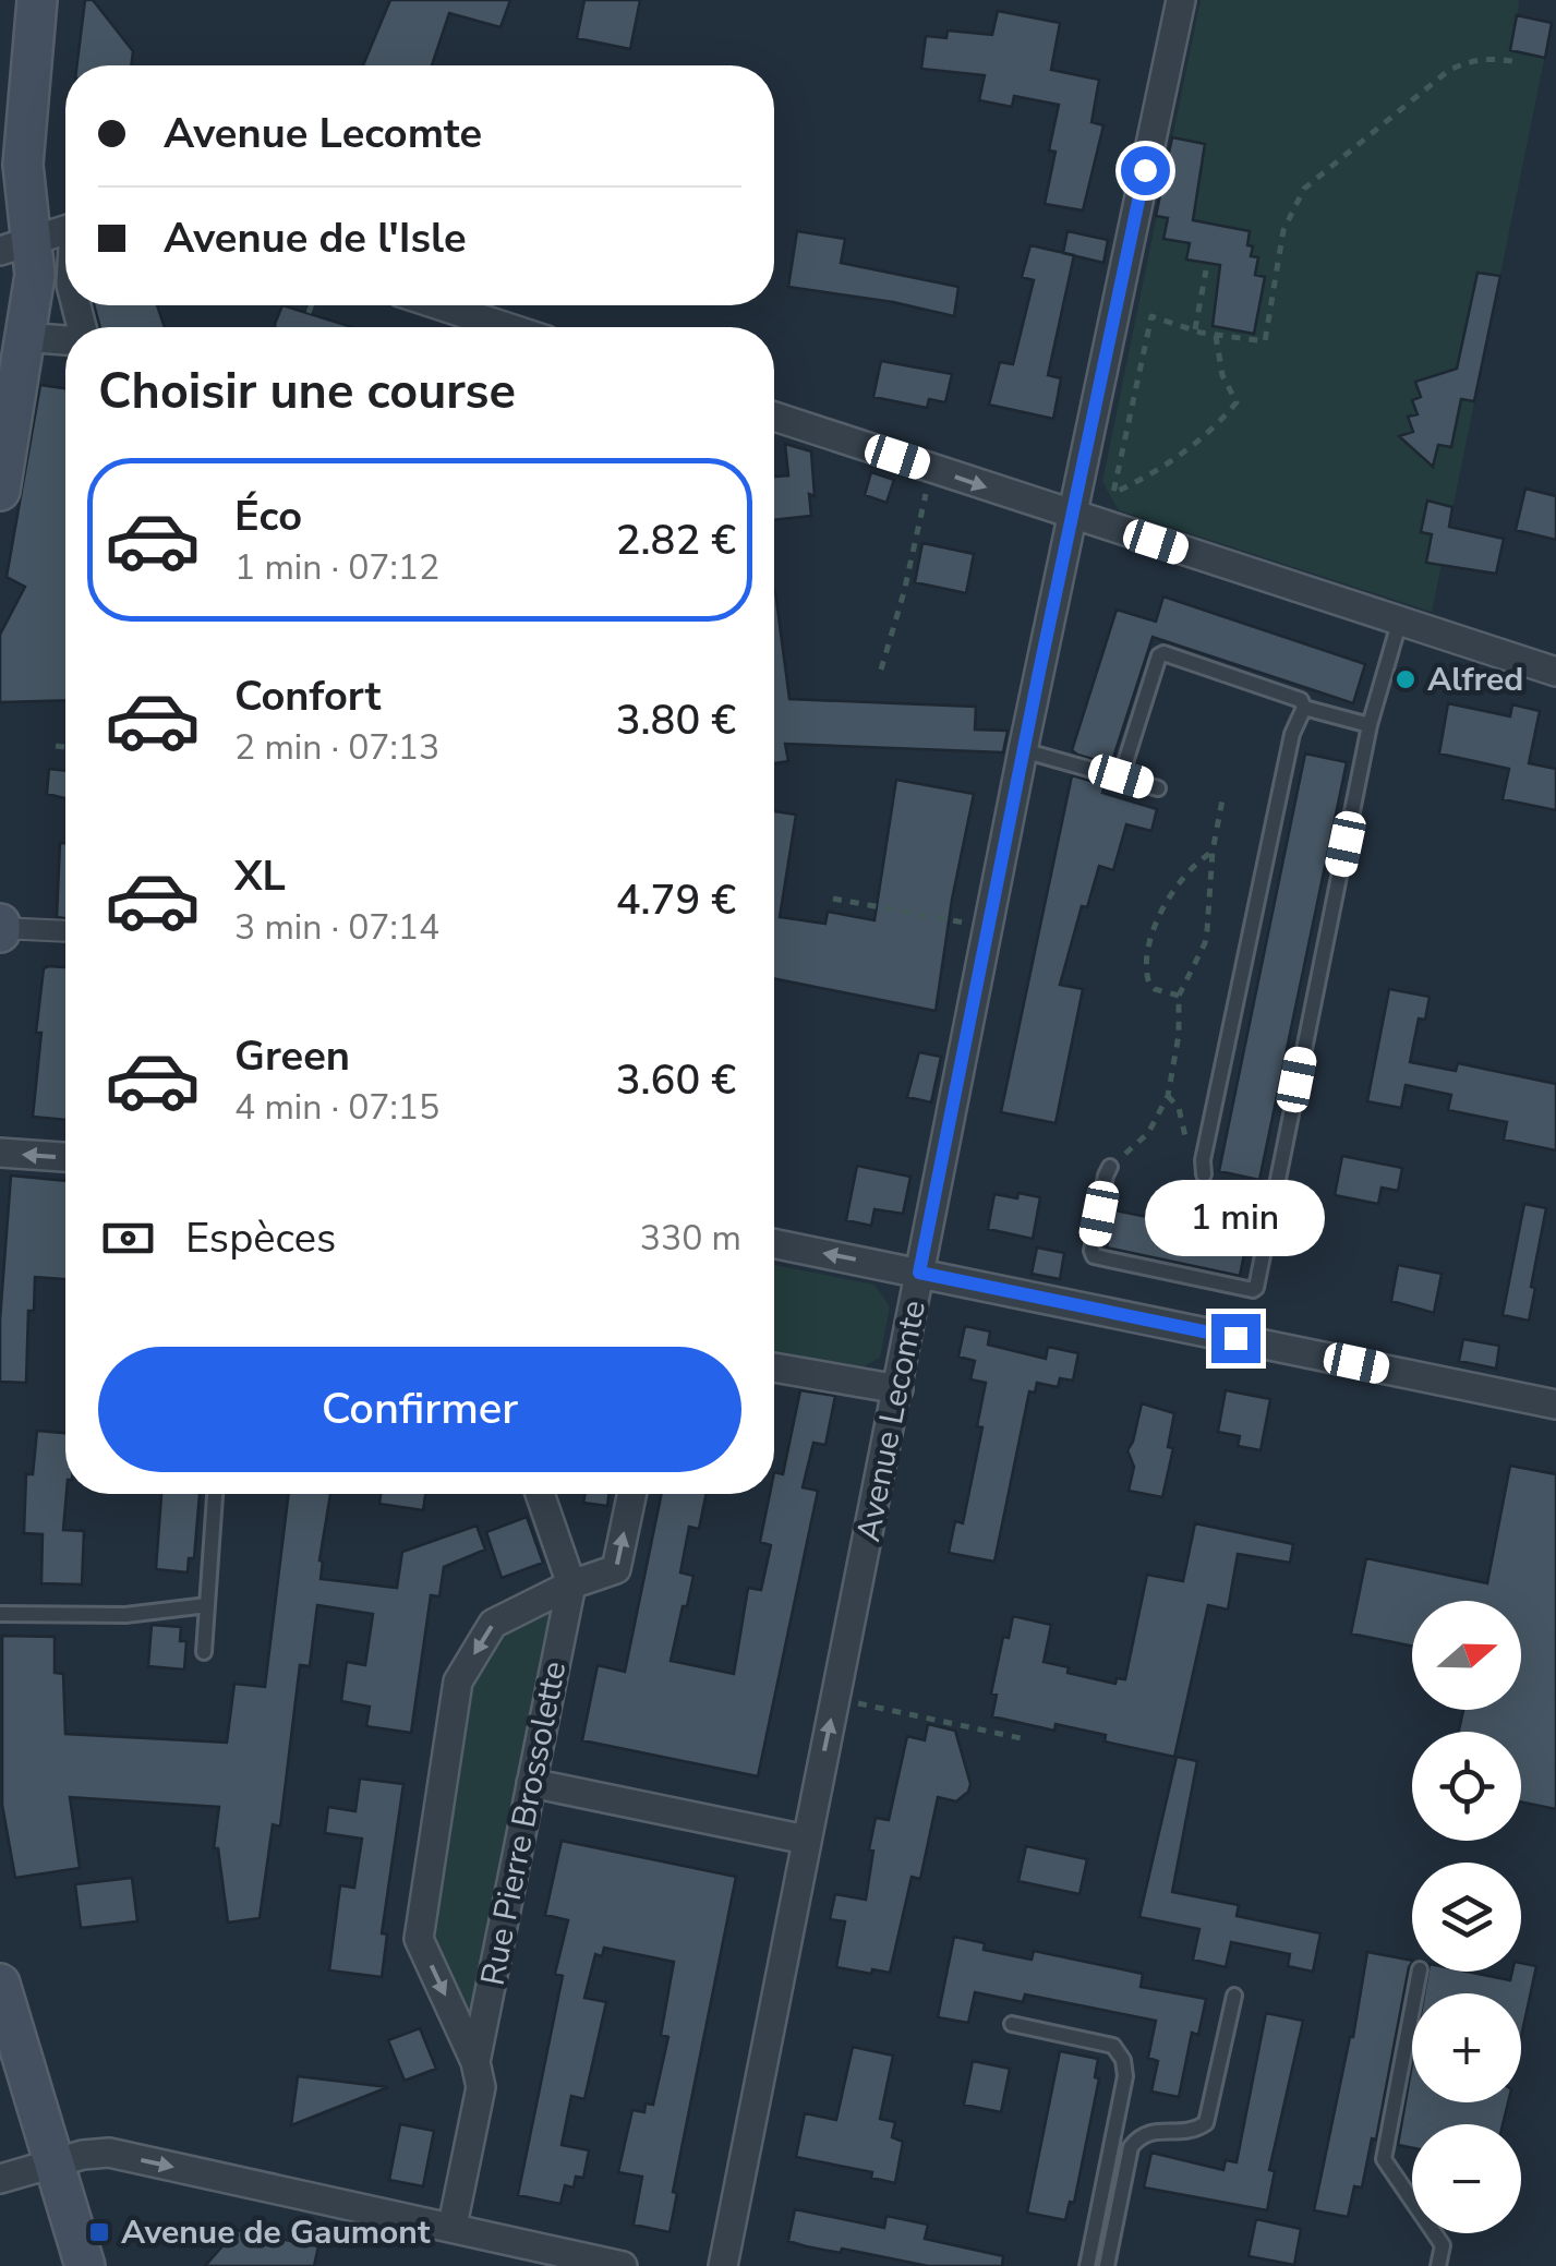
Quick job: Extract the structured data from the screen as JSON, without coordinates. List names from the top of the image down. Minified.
{"streets":{"street":["Avenue Lecomte","Rue Pierre Brossolette"]},"places":{"other":["Alfred"],"transit":["Avenue de Gaumont"]},"north":"right","page":{"banner":["Avenue Lecomte","Avenue de l'Isle"],"heading":"Choisir une course","list":[{"name":"Éco","note":"1 min · 07:12","value":"2.82 €"},{"name":"Confort","note":"2 min · 07:13","value":"3.80 €"},{"name":"XL","note":"3 min · 07:14","value":"4.79 €"},{"name":"Green","note":"4 min · 07:15","value":"3.60 €"}],"pay":["Espèces","330 m"],"bubble":"1 min","buttons":"Confirmer","map_buttons":["+","−"]}}
